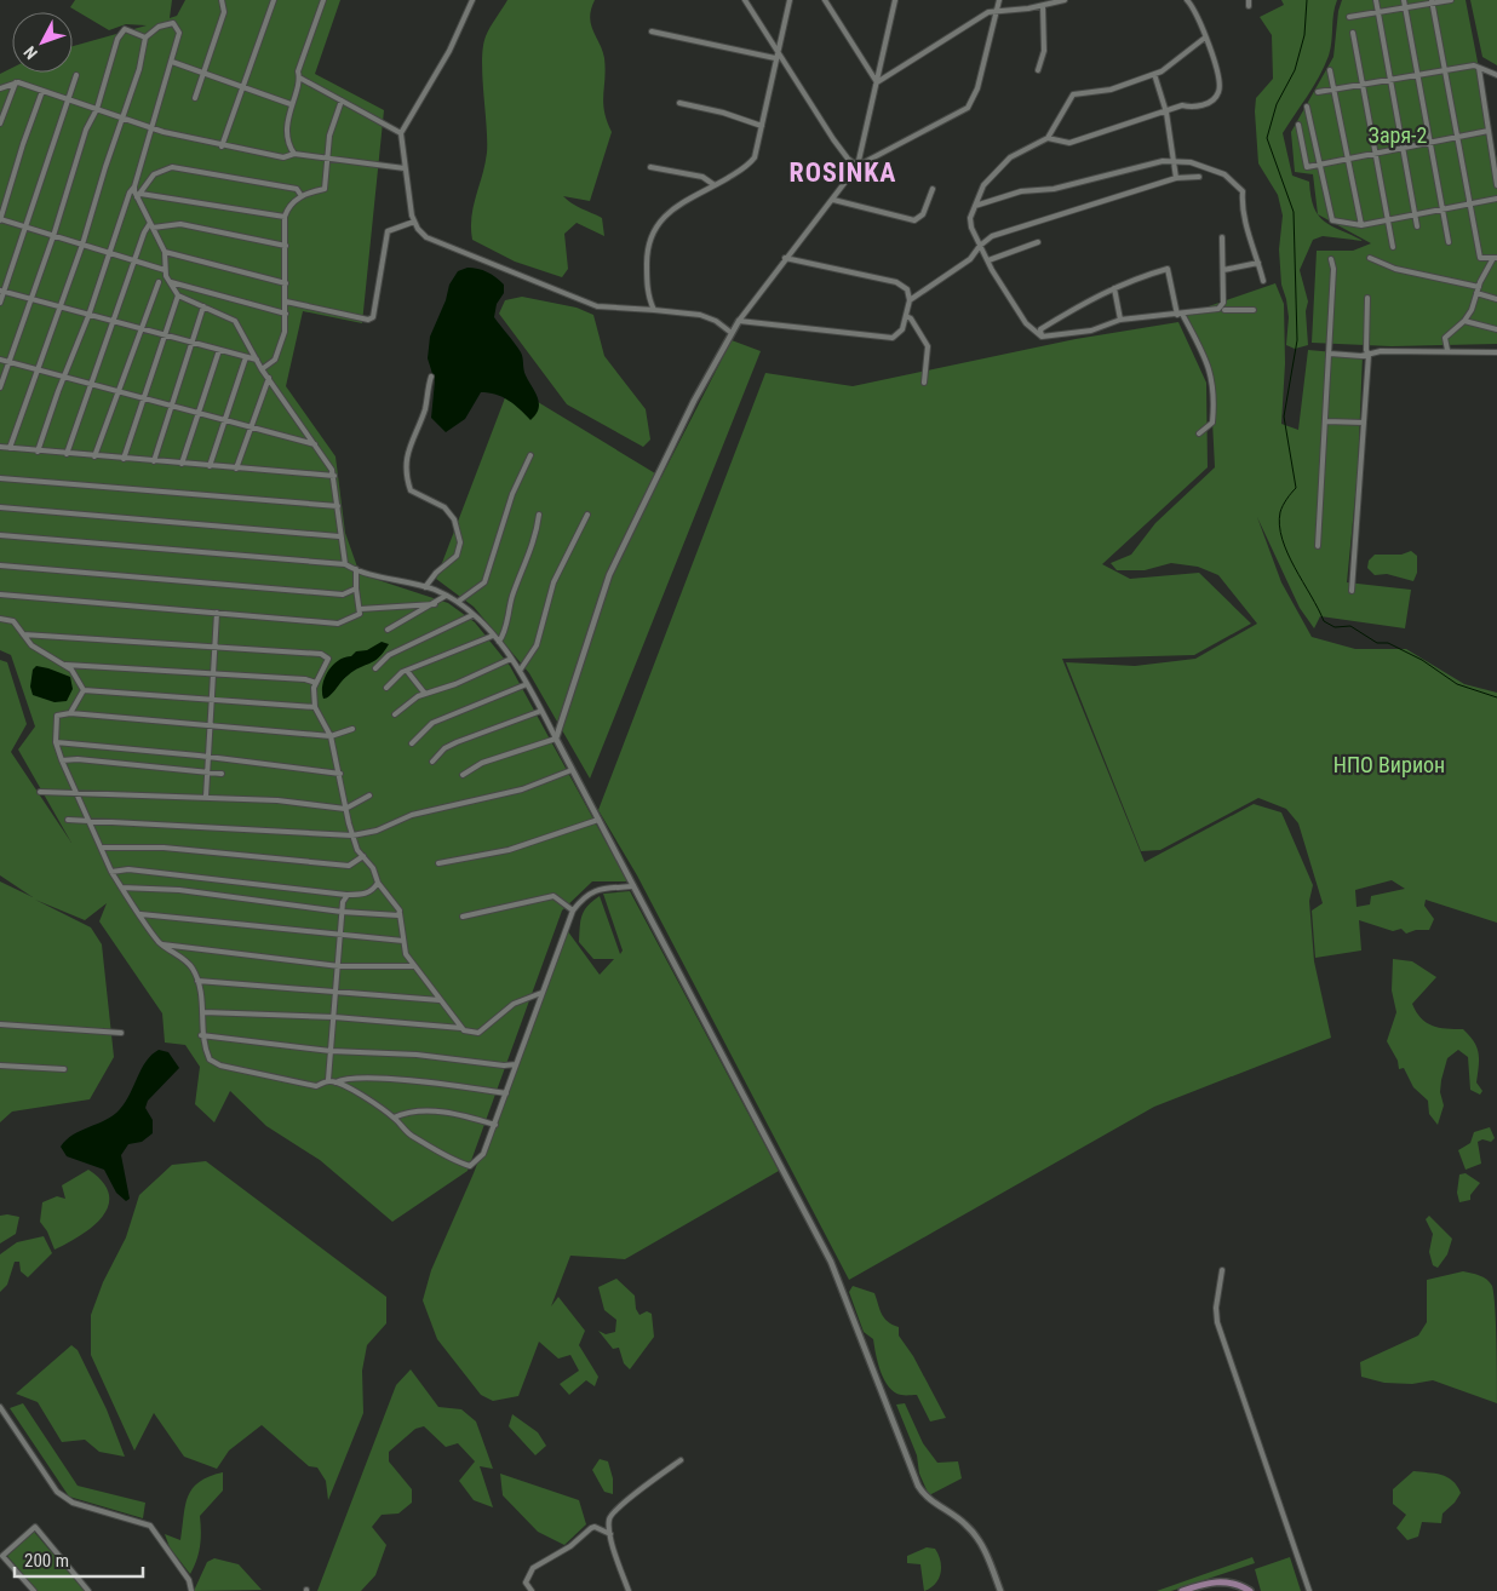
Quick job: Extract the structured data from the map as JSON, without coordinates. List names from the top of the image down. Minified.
{"districts":["ROSINKA"],"parks":["Заря-2","НПО Вирион"],"scale_bar":"200 m","north":"bottom left"}
